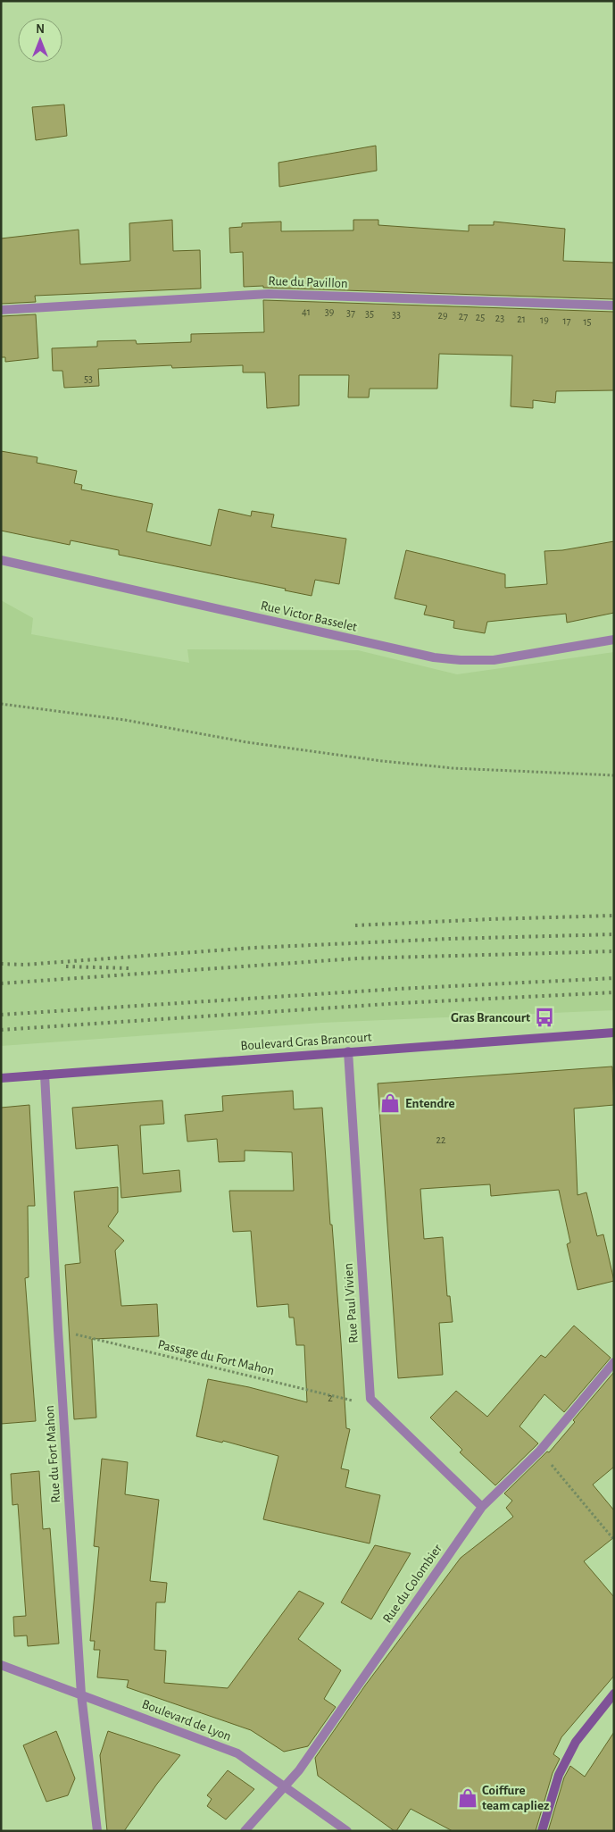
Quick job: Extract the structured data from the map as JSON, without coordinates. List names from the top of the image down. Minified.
{"streets":{"main road":["Boulevard Gras Brancourt"],"street":["Rue du Pavillon","Rue Victor Basselet","Rue Paul Vivien","Rue du Fort Mahon","Rue du Colombier","Boulevard de Lyon"],"path":["Passage du Fort Mahon"]},"crossings":[["Boulevard Gras Brancourt","Rue Paul Vivien"],["Boulevard Gras Brancourt","Rue du Fort Mahon"],["Rue Paul Vivien","Passage du Fort Mahon"],["Passage du Fort Mahon","Rue du Fort Mahon"],["Rue du Fort Mahon","Boulevard de Lyon"],["Rue du Colombier","Boulevard de Lyon"]],"places":{"bus stop":["Gras Brancourt"],"shop":["Entendre","Coiffure team capliez"]},"house_numbers":["41","39","37","35","33","29","27","25","23","21","19","17","15","53","22","2"],"north":"top"}
